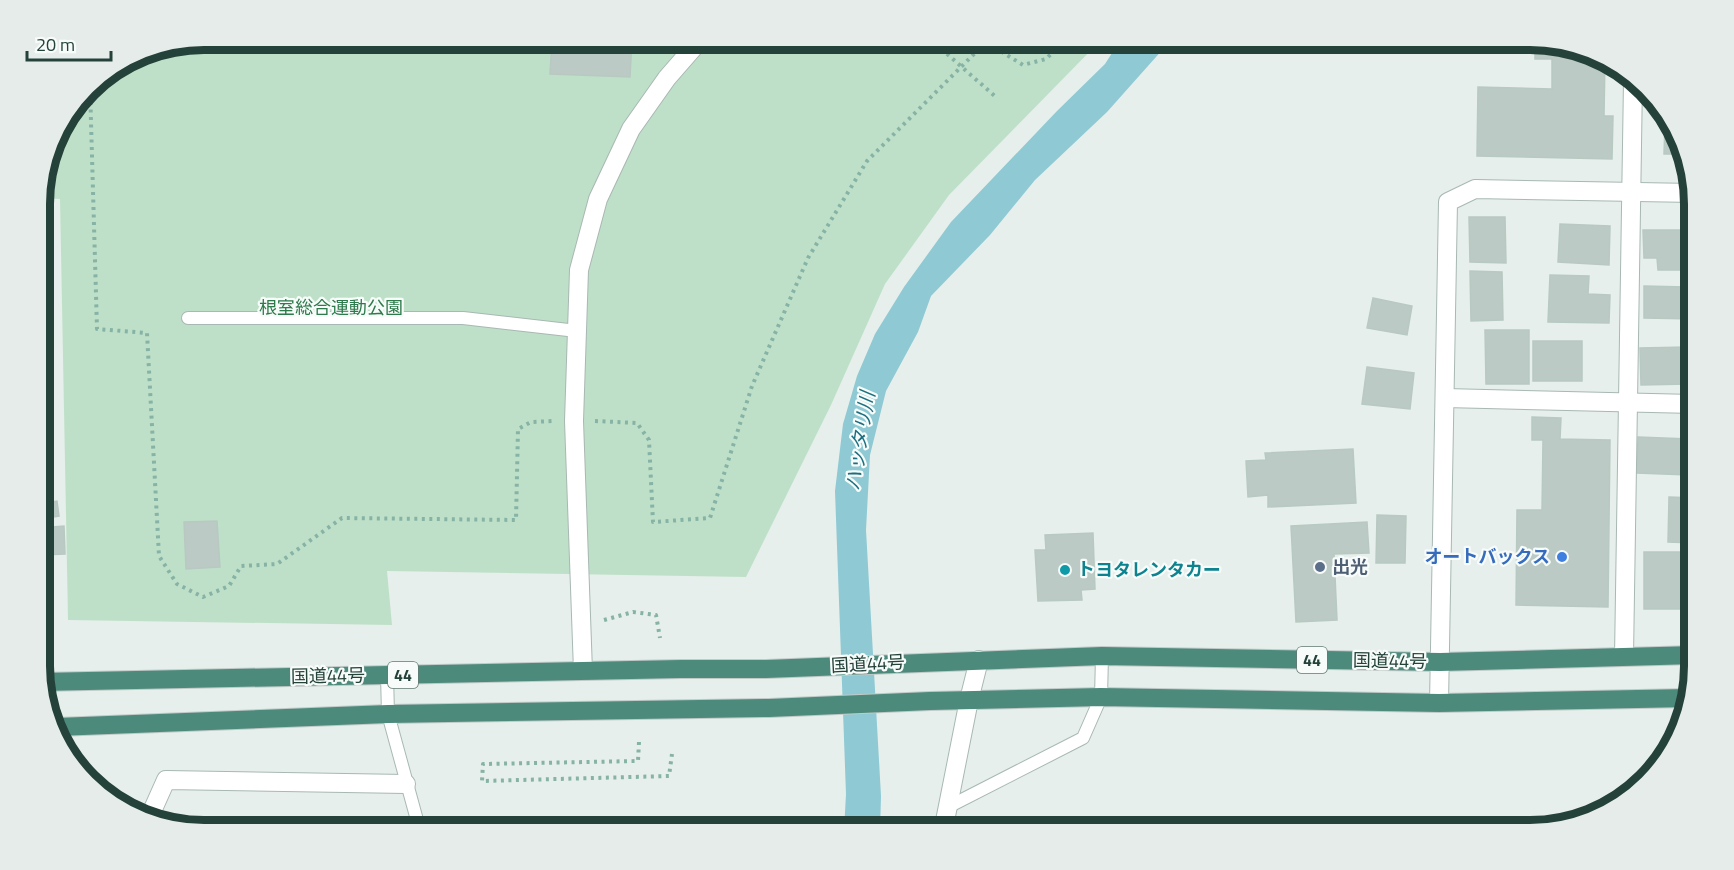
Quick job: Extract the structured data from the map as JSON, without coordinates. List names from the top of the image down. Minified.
{"streets":{"highway":["44","国道44号"]},"water":["ハッタリ川"],"parks":["根室総合運動公園"],"places":["オートバックス","出光","トヨタレンタカー"],"scale_bar":"20 m"}
